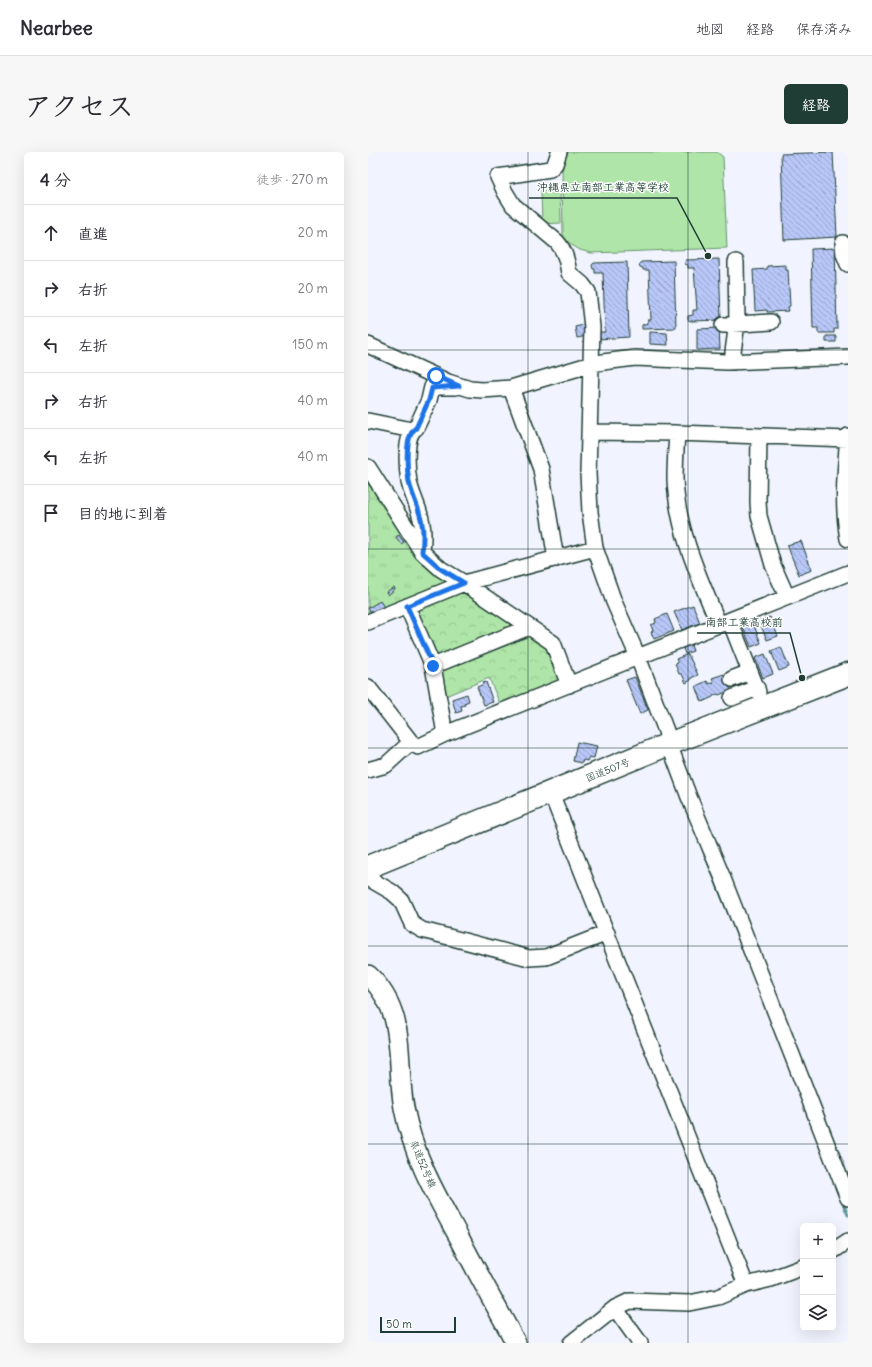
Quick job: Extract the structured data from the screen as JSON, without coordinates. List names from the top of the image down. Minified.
{"streets":{"highway":["国道507号"],"main road":["県道52号線"]},"places":["沖縄県立南部工業高等学校","南部工業高校前"],"scale_bar":"50 m","page":{"header":"Nearbee","nav":["地図","経路","保存済み"],"title":"アクセス","buttons":"経路","heading":["4 分","徒歩 · 270 m"],"list":[["直進","20 m"],["右折","20 m"],["左折","150 m"],["右折","40 m"],["左折","40 m"],"目的地に到着"],"map_buttons":["+","−"],"scale":"50 m"}}
